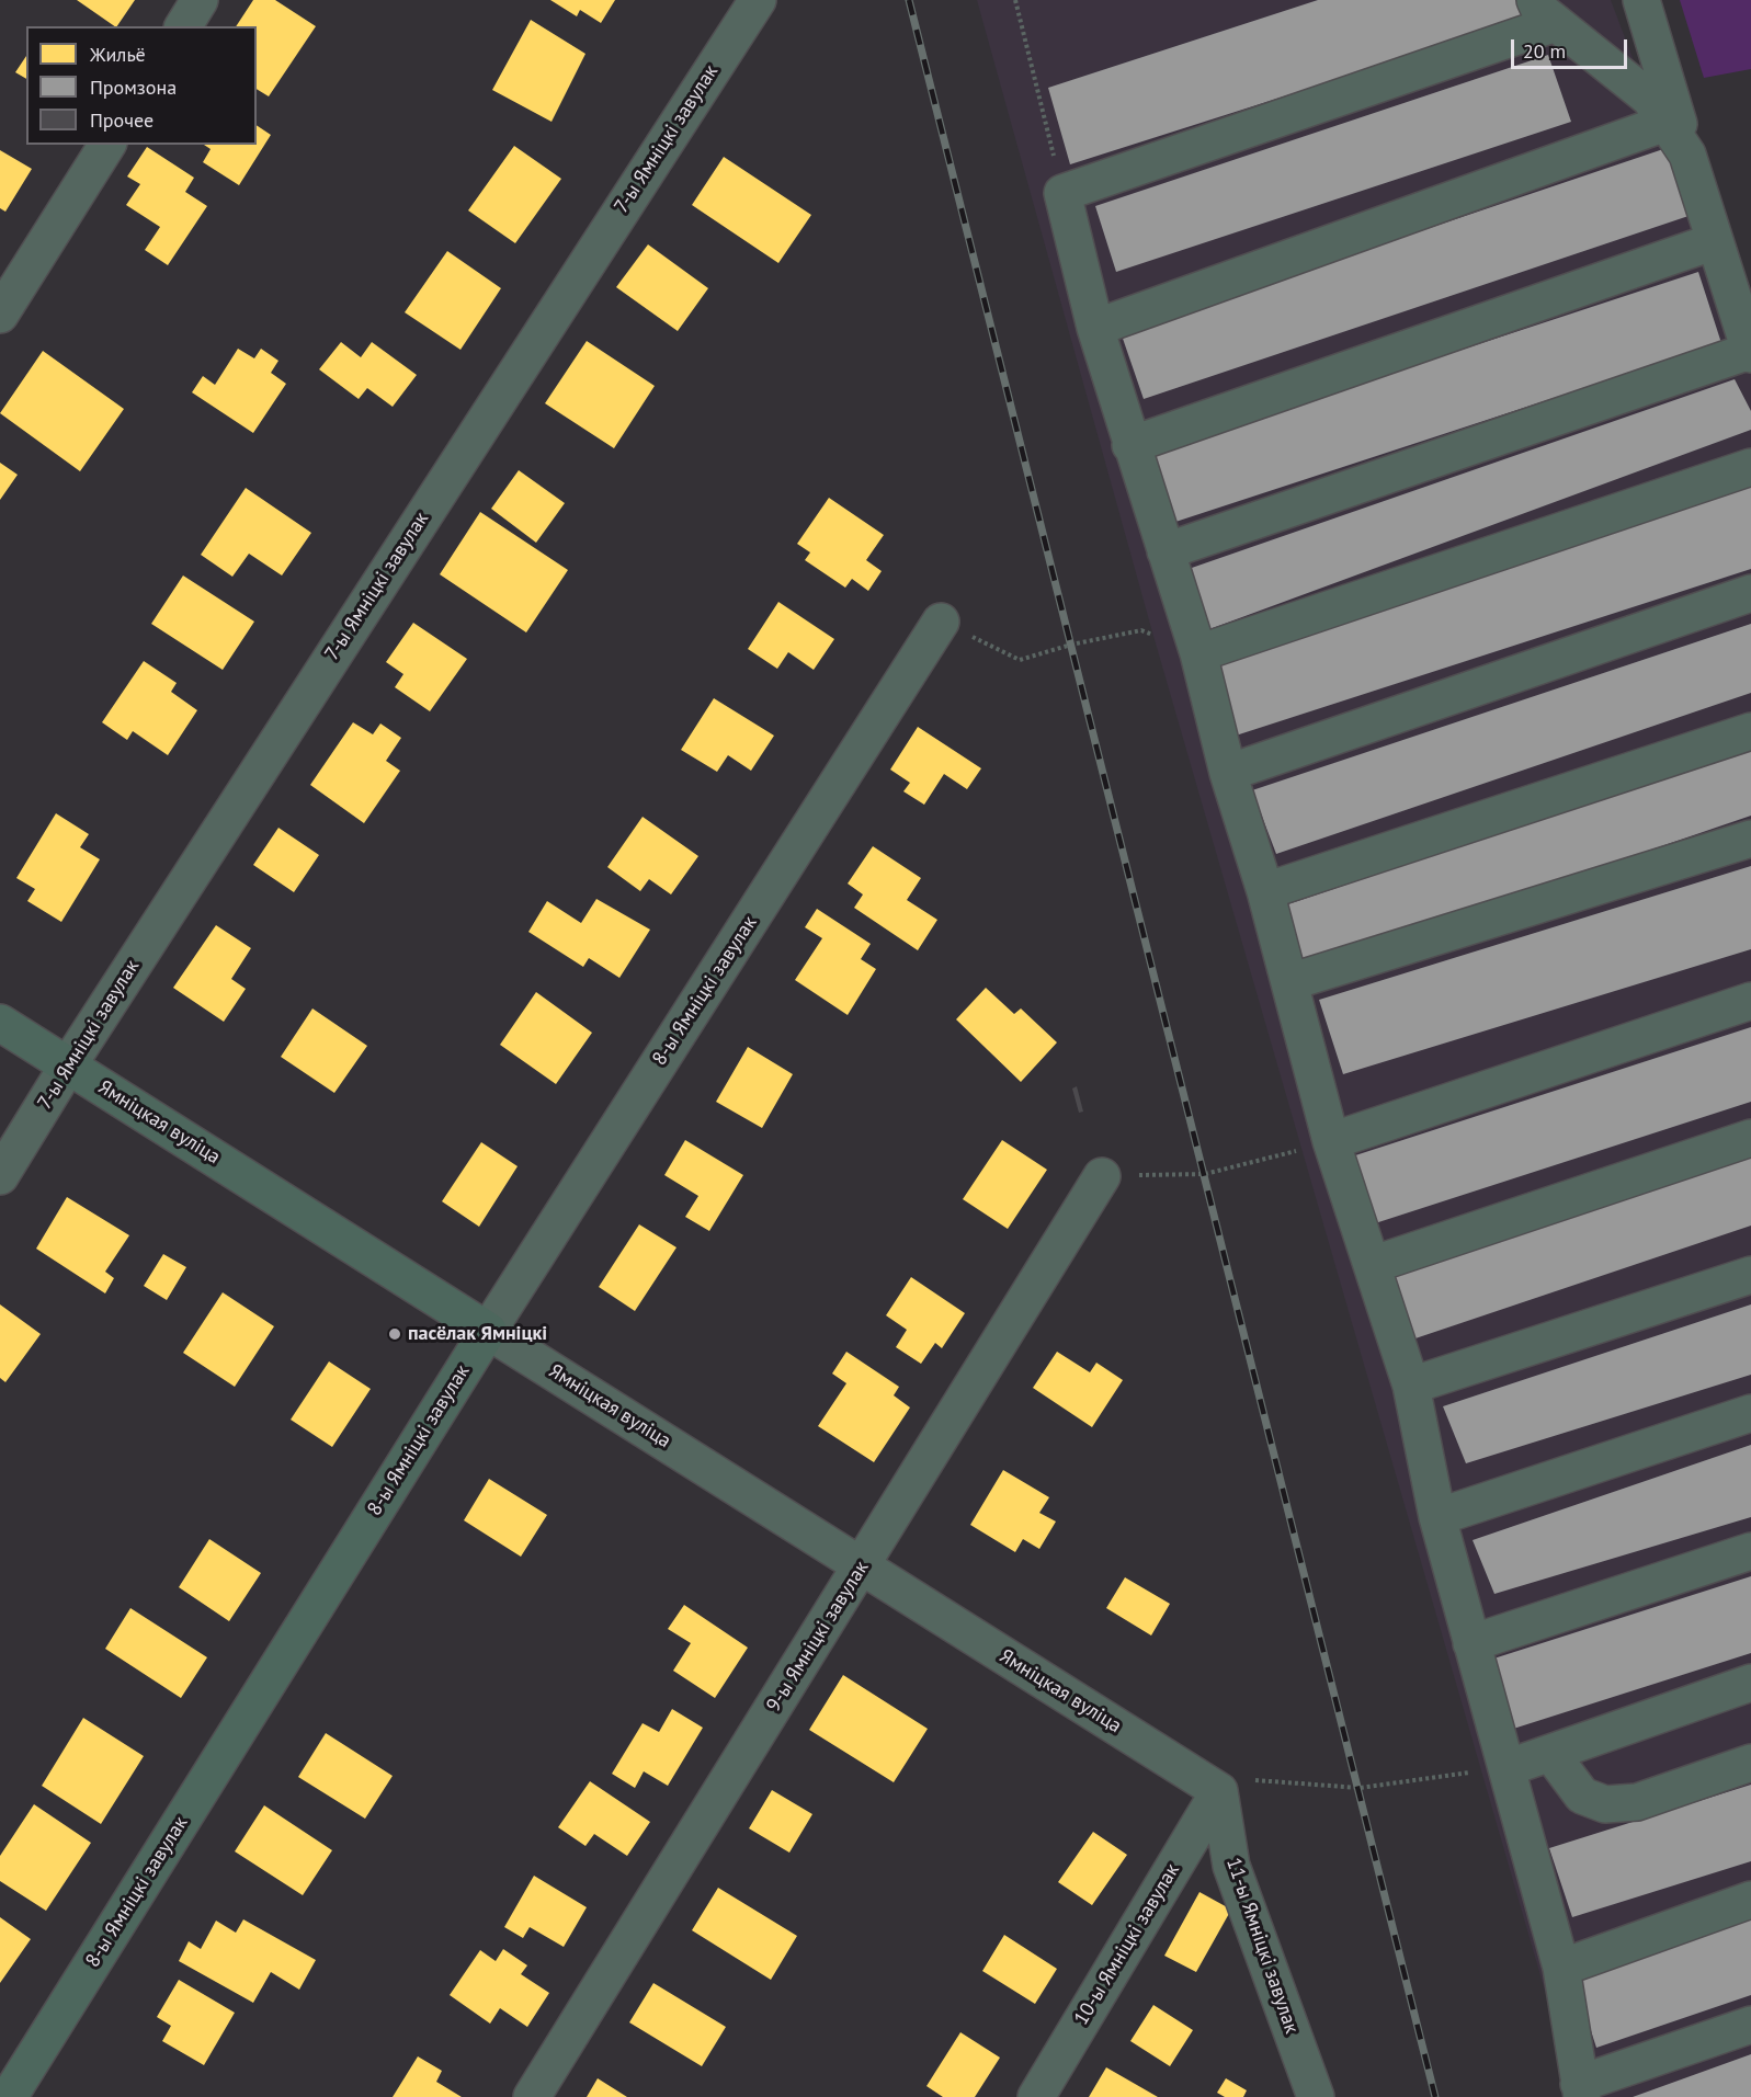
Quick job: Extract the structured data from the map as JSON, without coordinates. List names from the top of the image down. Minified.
{"streets":{"main road":["8-ы Ямніцкі завулак","Ямніцкая вуліца"],"street":["7-ы Ямніцкі завулак","9-ы Ямніцкі завулак","10-ы Ямніцкі завулак","11-ы Ямніцкі завулак"]},"crossings":[["7-ы Ямніцкі завулак","Ямніцкая вуліца"],["8-ы Ямніцкі завулак","Ямніцкая вуліца"],["Ямніцкая вуліца","9-ы Ямніцкі завулак"],["Ямніцкая вуліца","10-ы Ямніцкі завулак"],["Ямніцкая вуліца","11-ы Ямніцкі завулак"],["10-ы Ямніцкі завулак","11-ы Ямніцкі завулак"]],"places":["пасёлак Ямніцкі"],"legend":["Жильё","Промзона","Прочее"],"scale_bar":"20 m"}
